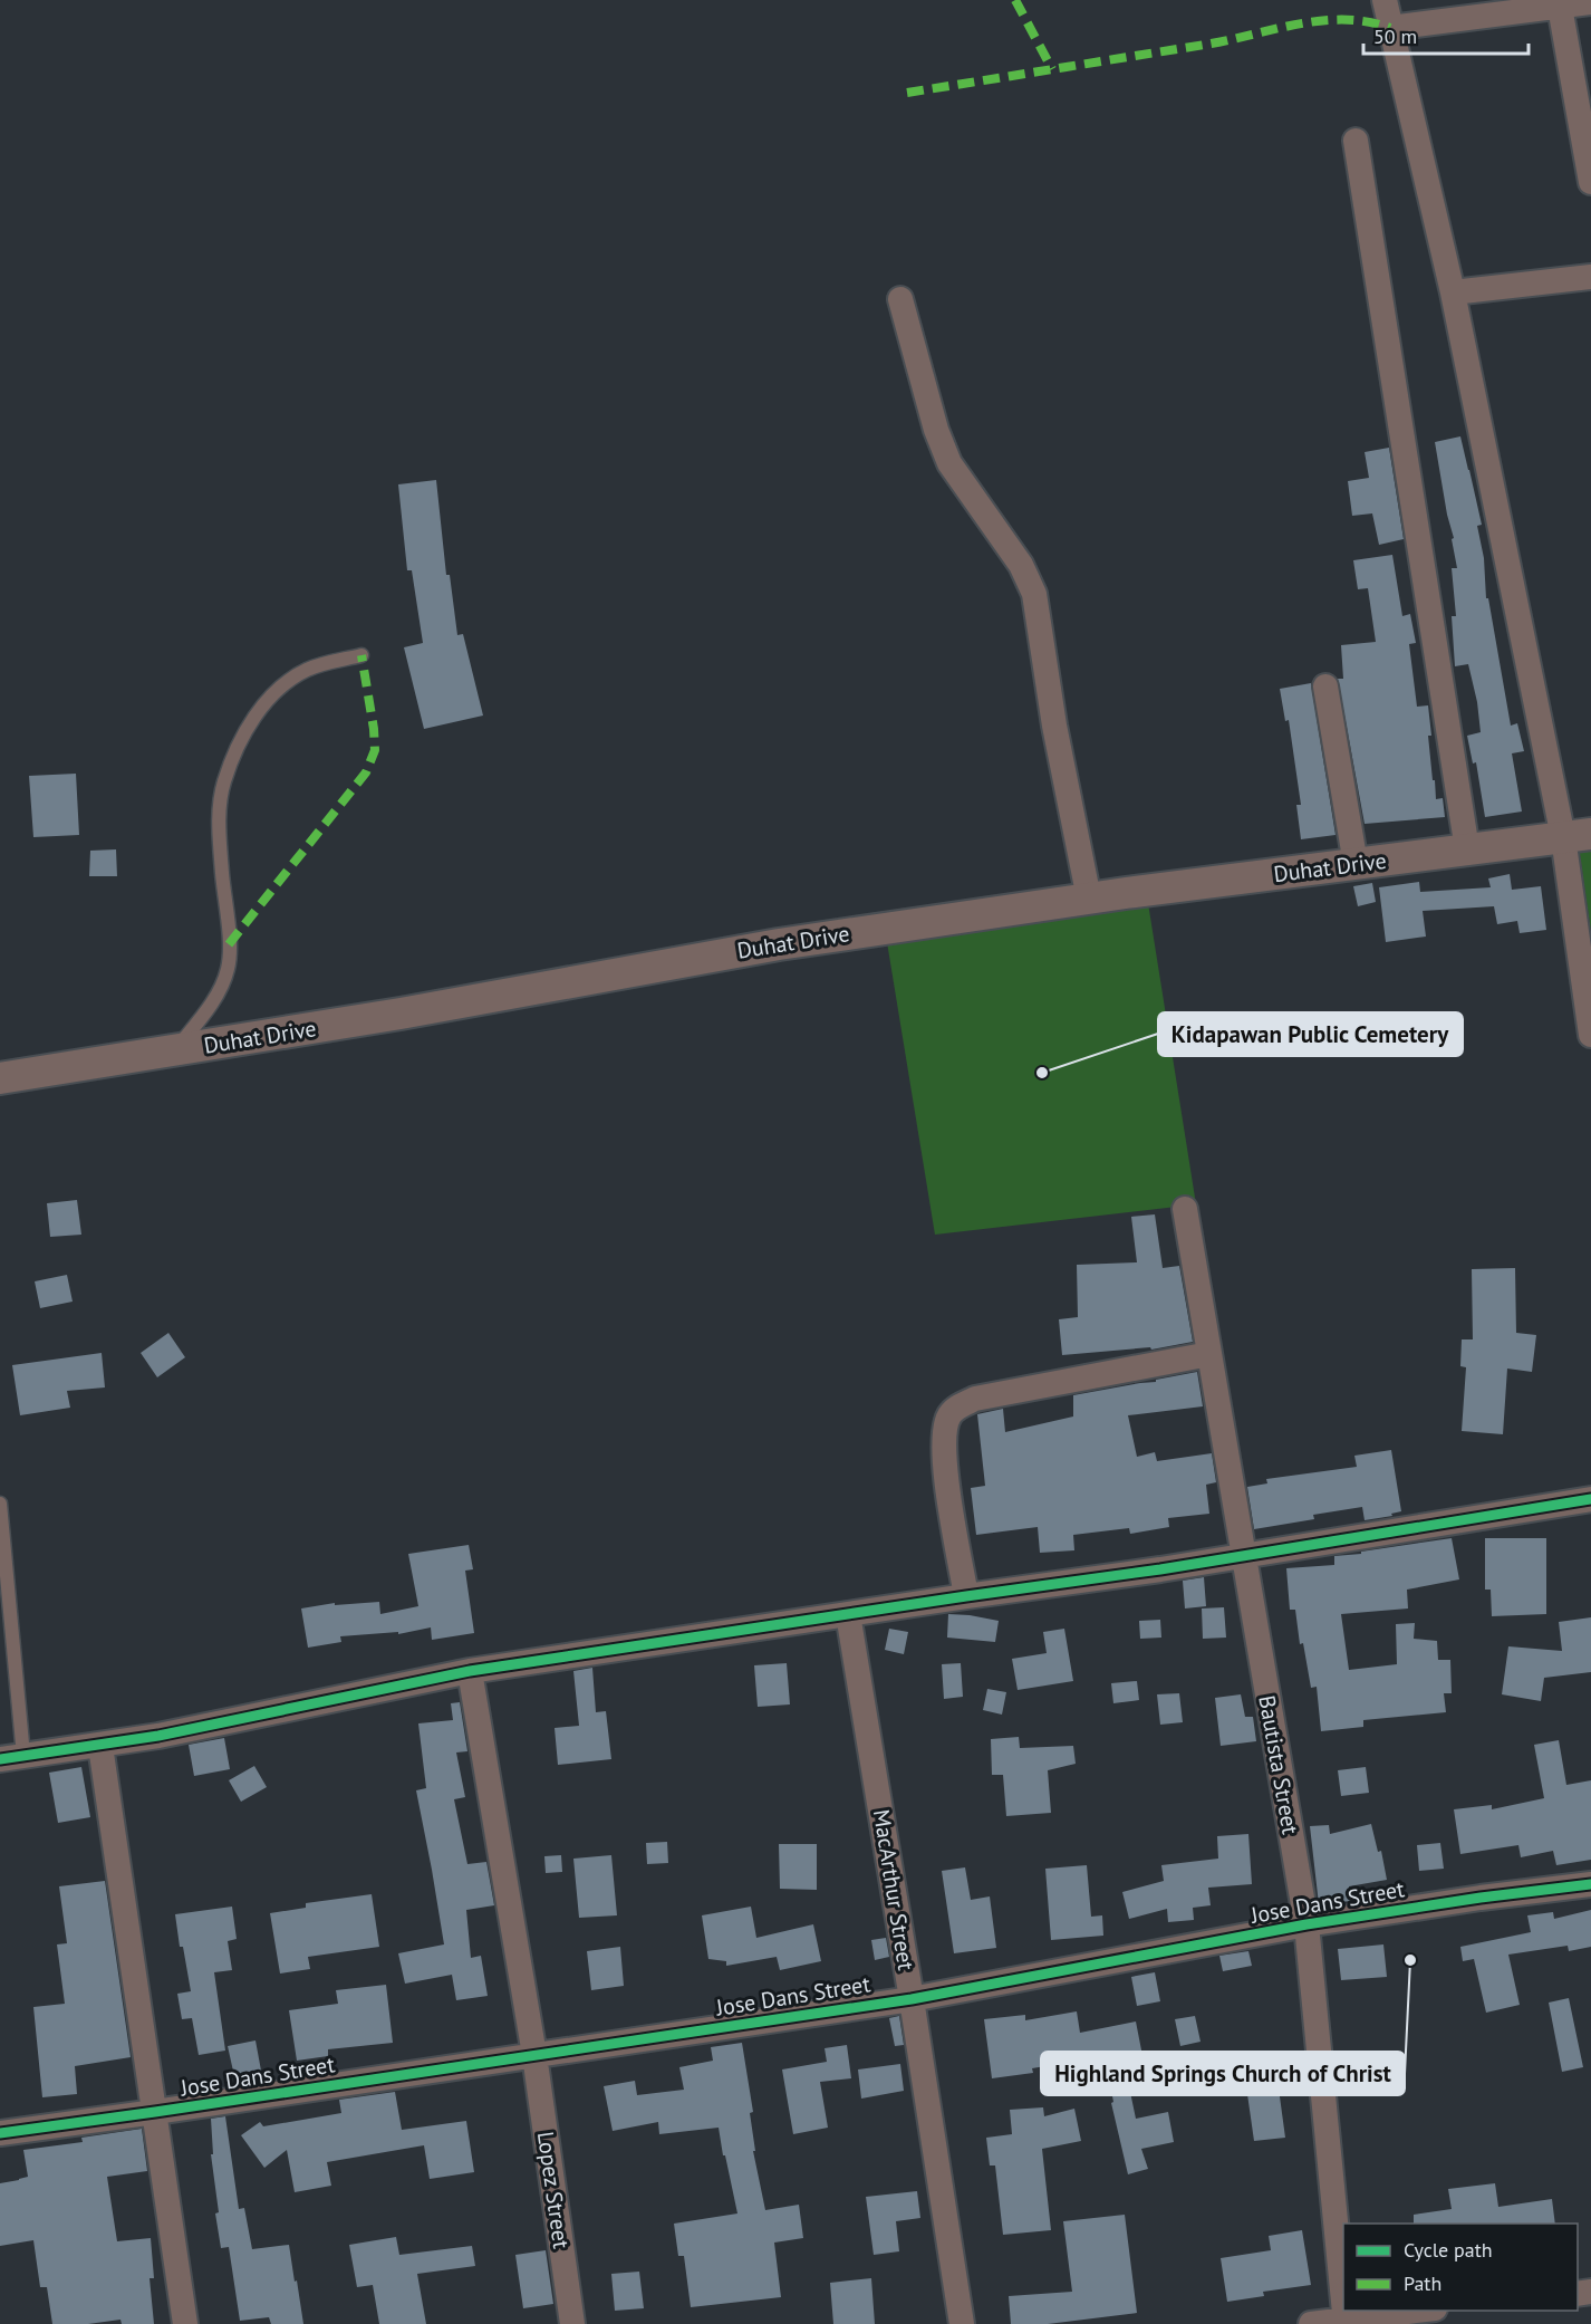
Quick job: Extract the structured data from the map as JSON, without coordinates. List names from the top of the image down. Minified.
{"streets":{"street":["Duhat Drive","Bautista Street","MacArthur Street","Jose Dans Street","Lopez Street"]},"crossings":[["Bautista Street","Jose Dans Street"],["MacArthur Street","Jose Dans Street"],["Jose Dans Street","Lopez Street"]],"places":["Kidapawan Public Cemetery","Highland Springs Church of Christ"],"legend":["Cycle path","Path"],"scale_bar":"50 m"}
